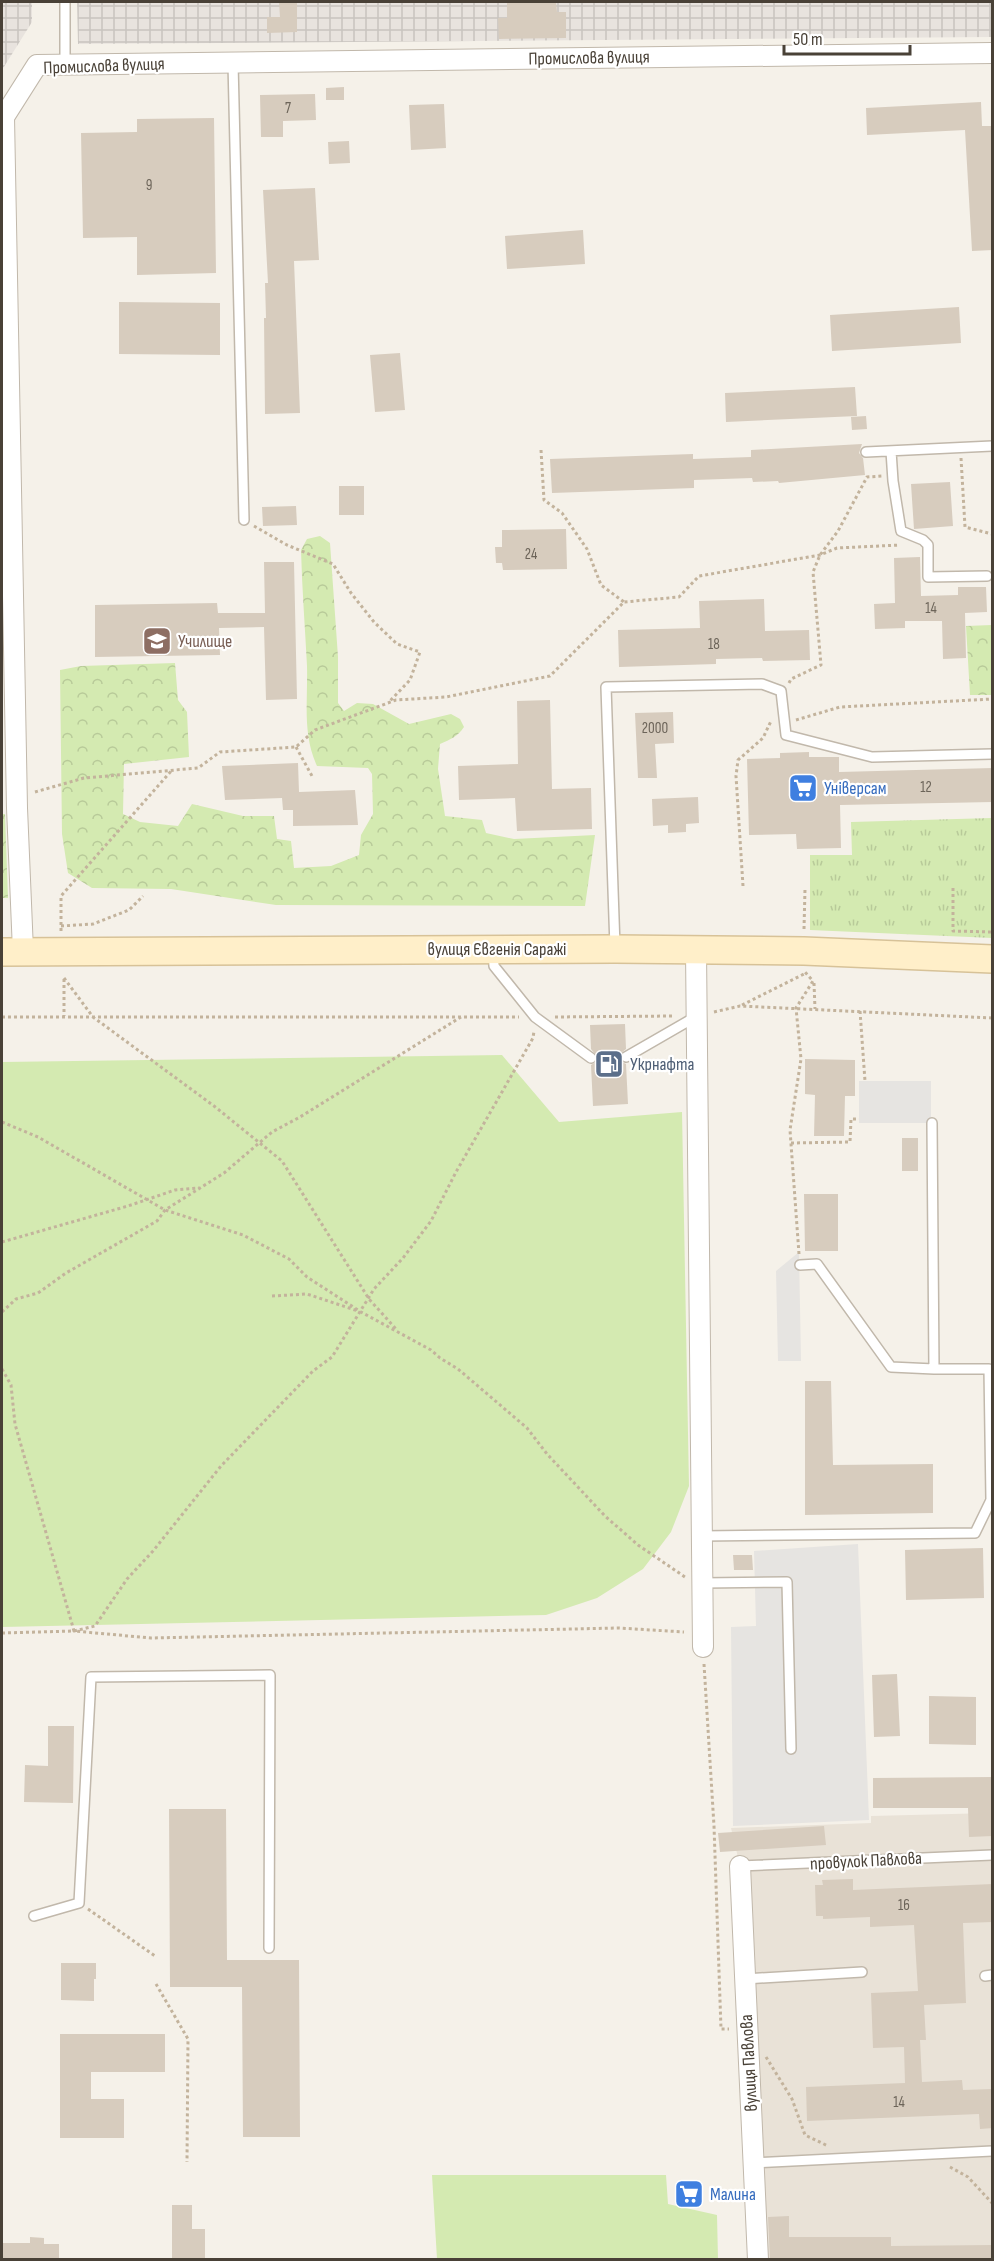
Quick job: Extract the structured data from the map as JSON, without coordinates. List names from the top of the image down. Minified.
{"streets":{"main road":["вулиця Євгенія Саражі"],"street":["Промислова вулиця","вулиця Павлова"],"lane":["провулок Павлова"]},"crossings":[["Промислова вулиця","вулиця Євгенія Саражі"],["провулок Павлова","вулиця Павлова"]],"places":{"school or university":["Училище"],"supermarket":["Універсам","Малина"],"fuel station":["Укрнафта"]},"house_numbers":["7","9","24","14","18","2000","12","16","14"],"scale_bar":"50 m"}
